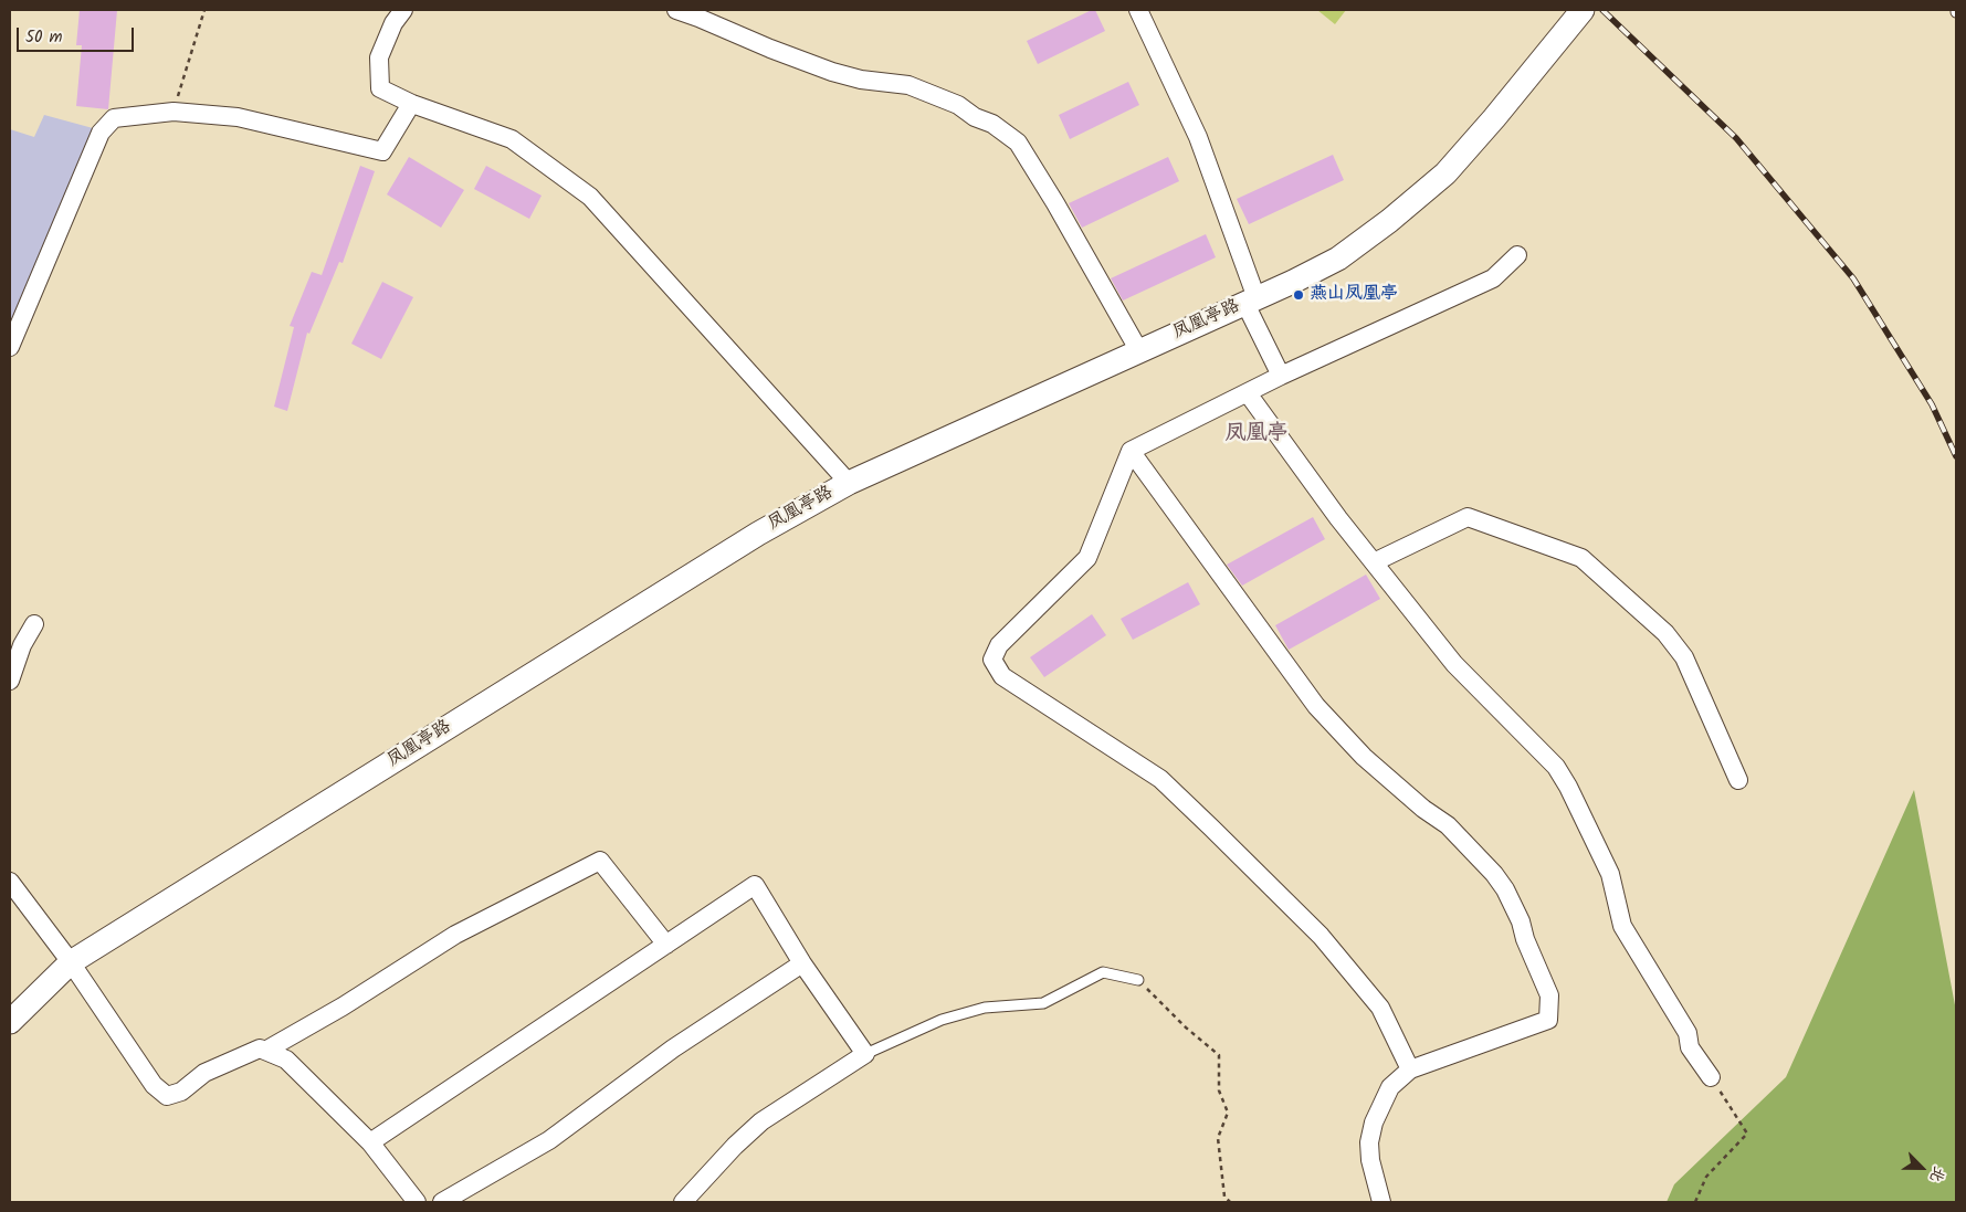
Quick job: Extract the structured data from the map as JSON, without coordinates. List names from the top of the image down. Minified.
{"streets":{"street":["凤凰亭路"]},"districts":["凤凰亭"],"places":["燕山凤凰亭"],"scale_bar":"50 m","north":"bottom right"}
